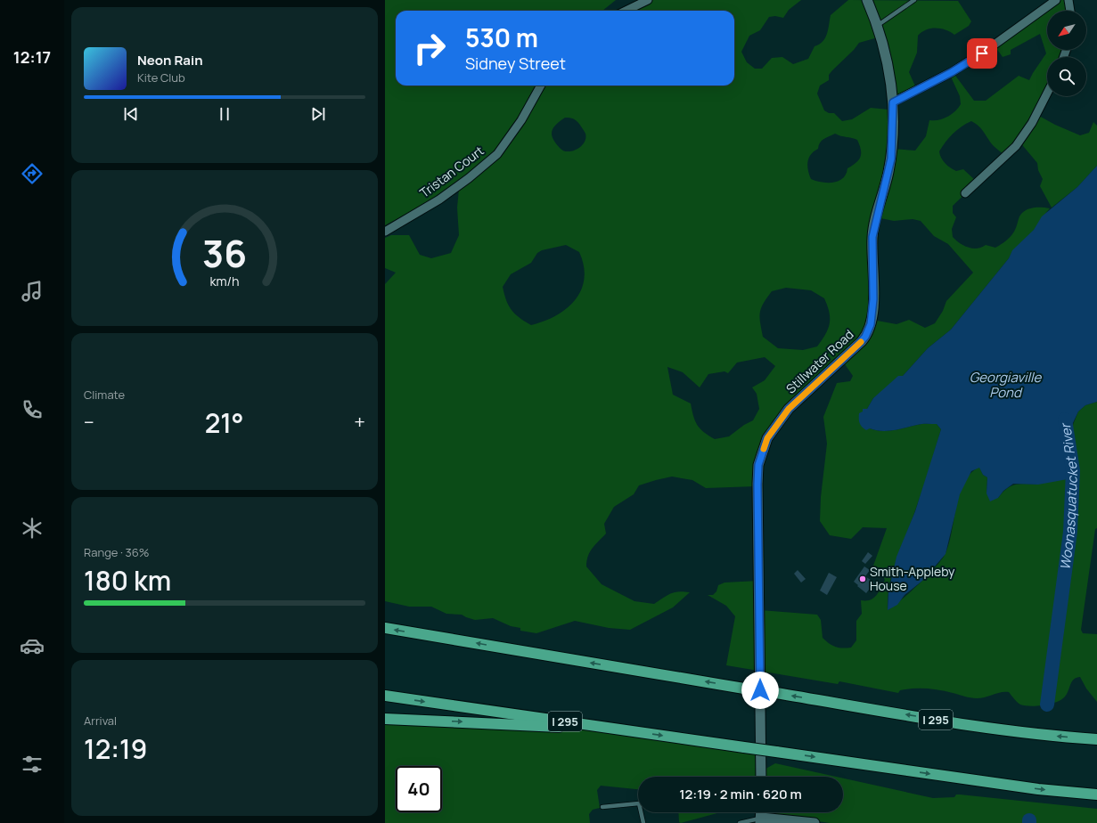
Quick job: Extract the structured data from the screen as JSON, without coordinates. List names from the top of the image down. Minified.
{"streets":{"highway":["I 295"],"street":["Tristan Court","Stillwater Road"]},"water":["Georgiaville Pond","Woonasquatucket River"],"places":["Smith-Appleby House"],"north":"bottom left","page":{"tabs":"12:17","turn":["530 m","Sidney Street"],"song":["Neon Rain","Kite Club"],"tile":["Climate",["Range · 36%","180 km"],["Arrival","12:19"]],"heat":["−","21°","+"],"limit":"40","trip":"12:19 · 2 min · 620 m","gauge":["36","km/h"]}}
